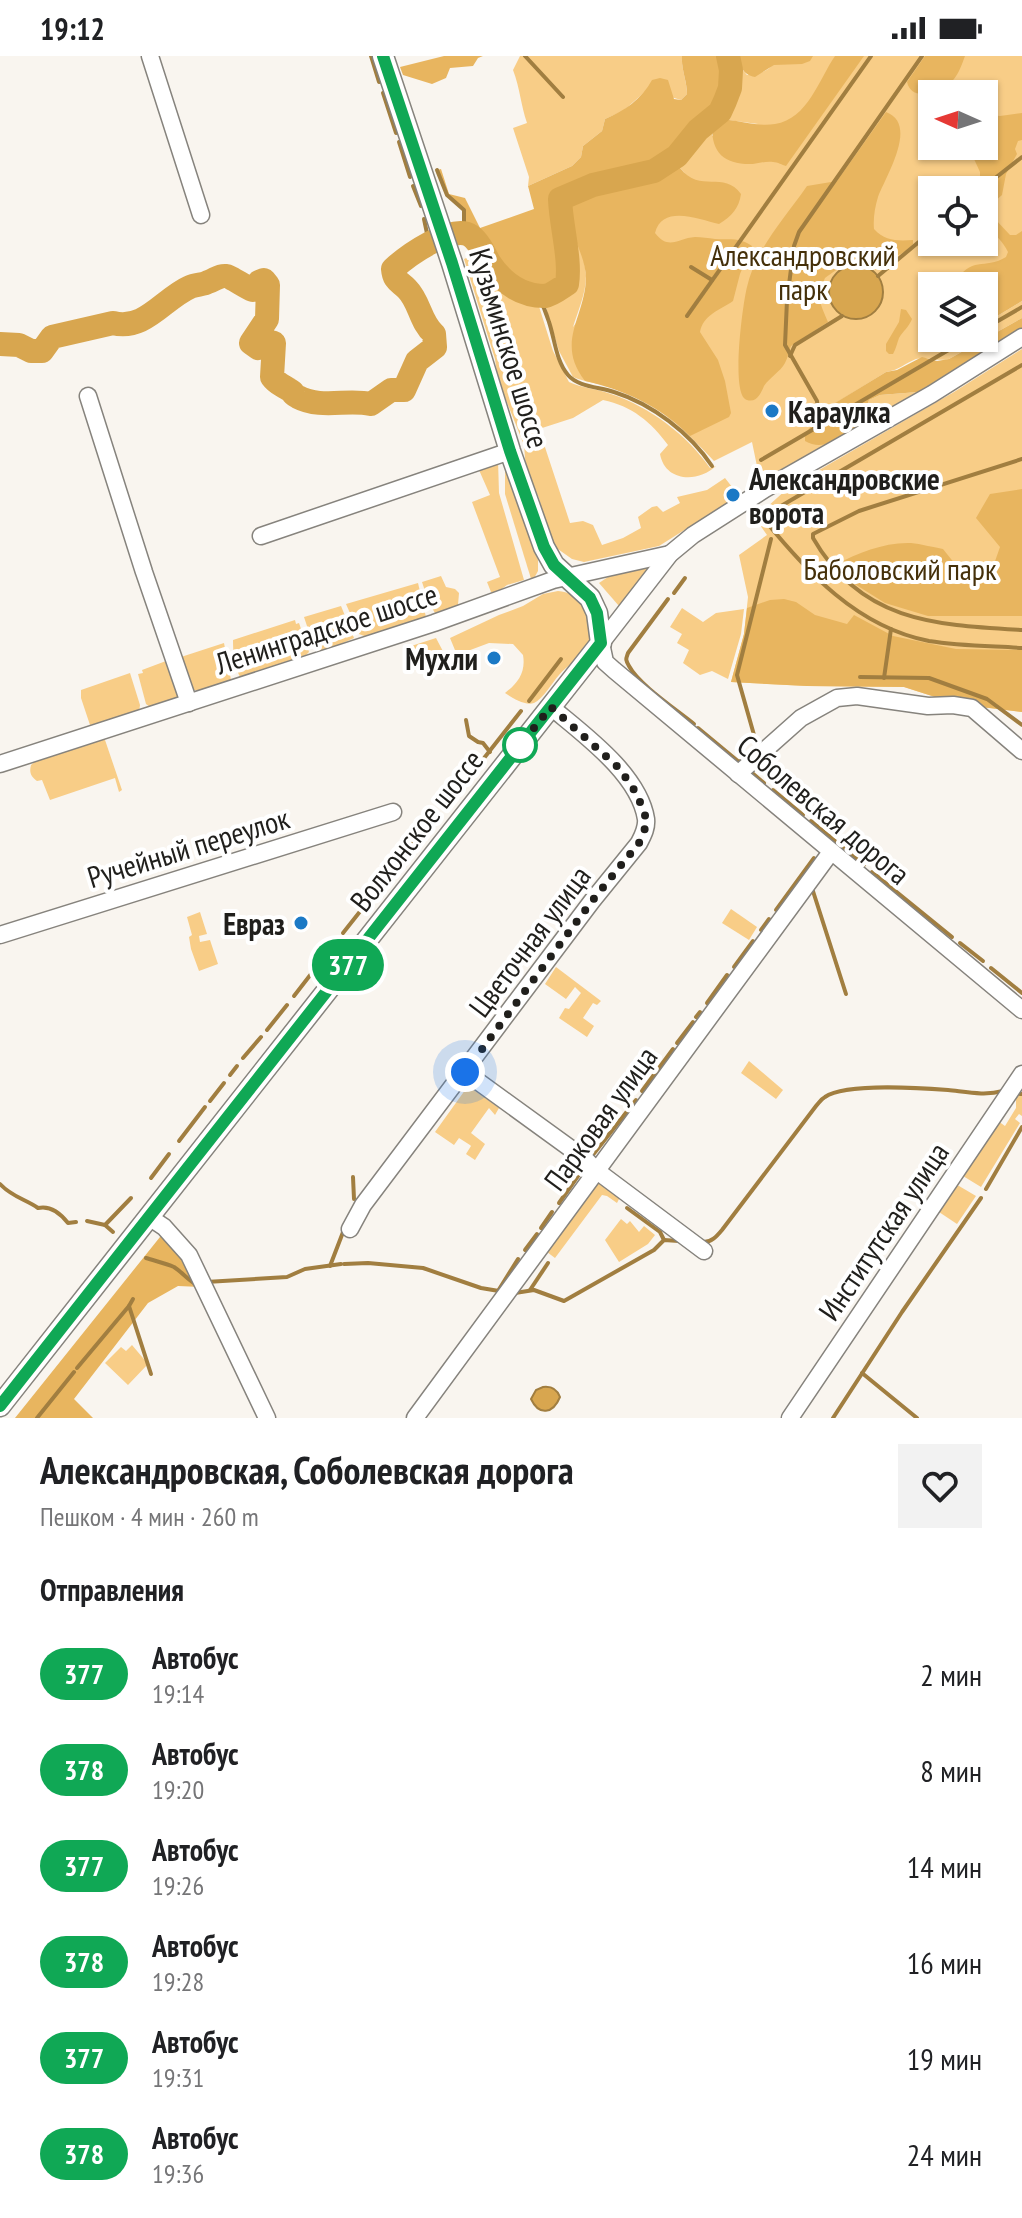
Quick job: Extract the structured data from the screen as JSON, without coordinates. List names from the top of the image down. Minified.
{"streets":{"main road":["Кузьминское шоссе","Волхонское шоссе"],"street":["Ленинградское шоссе","Соболевская дорога","Ручейный переулок","Цветочная улица","Парковая улица","Институтская улица"]},"crossings":[["Кузьминское шоссе","Ленинградское шоссе"],["Кузьминское шоссе","Соболевская дорога"],["Кузьминское шоссе","Волхонское шоссе"],["Ленинградское шоссе","Волхонское шоссе"],["Соболевская дорога","Волхонское шоссе"],["Соболевская дорога","Парковая улица"],["Волхонское шоссе","Цветочная улица"]],"parks":["Александровский парк","Баболовский парк"],"places":["Караулка","Александровские ворота","Мухли","Евраз"],"lines":["bus line 377"],"north":"left","page":{"status":"19:12","on_map":"377","heading":[["Александровская, Соболевская дорога","Пешком · 4 мин · 260 m"],"Отправления"],"list":[{"mark":"377","name":"Автобус","note":"19:14","value":"2 мин"},{"mark":"378","name":"Автобус","note":"19:20","value":"8 мин"},{"mark":"377","name":"Автобус","note":"19:26","value":"14 мин"},{"mark":"378","name":"Автобус","note":"19:28","value":"16 мин"},{"mark":"377","name":"Автобус","note":"19:31","value":"19 мин"},{"mark":"378","name":"Автобус","note":"19:36","value":"24 мин"}]}}
